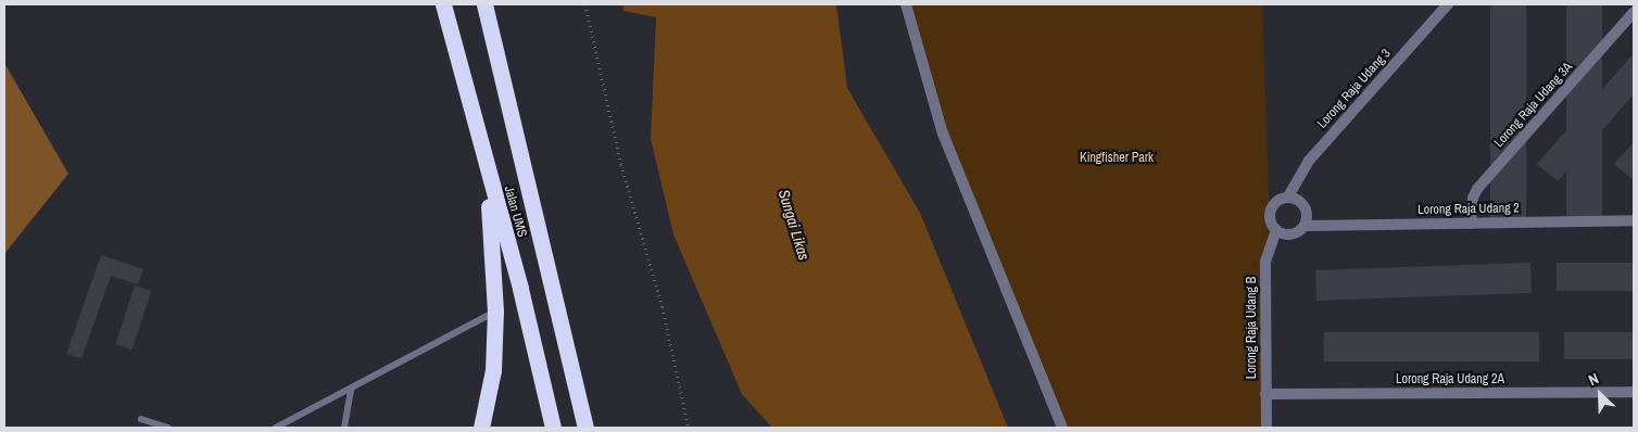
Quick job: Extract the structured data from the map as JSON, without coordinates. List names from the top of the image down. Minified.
{"streets":{"highway":["Jalan UMS"],"street":["Lorong Raja Udang 3","Lorong Raja Udang 3A","Lorong Raja Udang 2","Lorong Raja Udang B","Lorong Raja Udang 2A"]},"crossings":[["Lorong Raja Udang 3","Lorong Raja Udang 2"],["Lorong Raja Udang 3","Lorong Raja Udang B"],["Lorong Raja Udang 3A","Lorong Raja Udang 2"],["Lorong Raja Udang 2","Lorong Raja Udang B"],["Lorong Raja Udang B","Lorong Raja Udang 2A"]],"water":["Sungai Likas"],"parks":["Kingfisher Park"],"north":"top left"}
